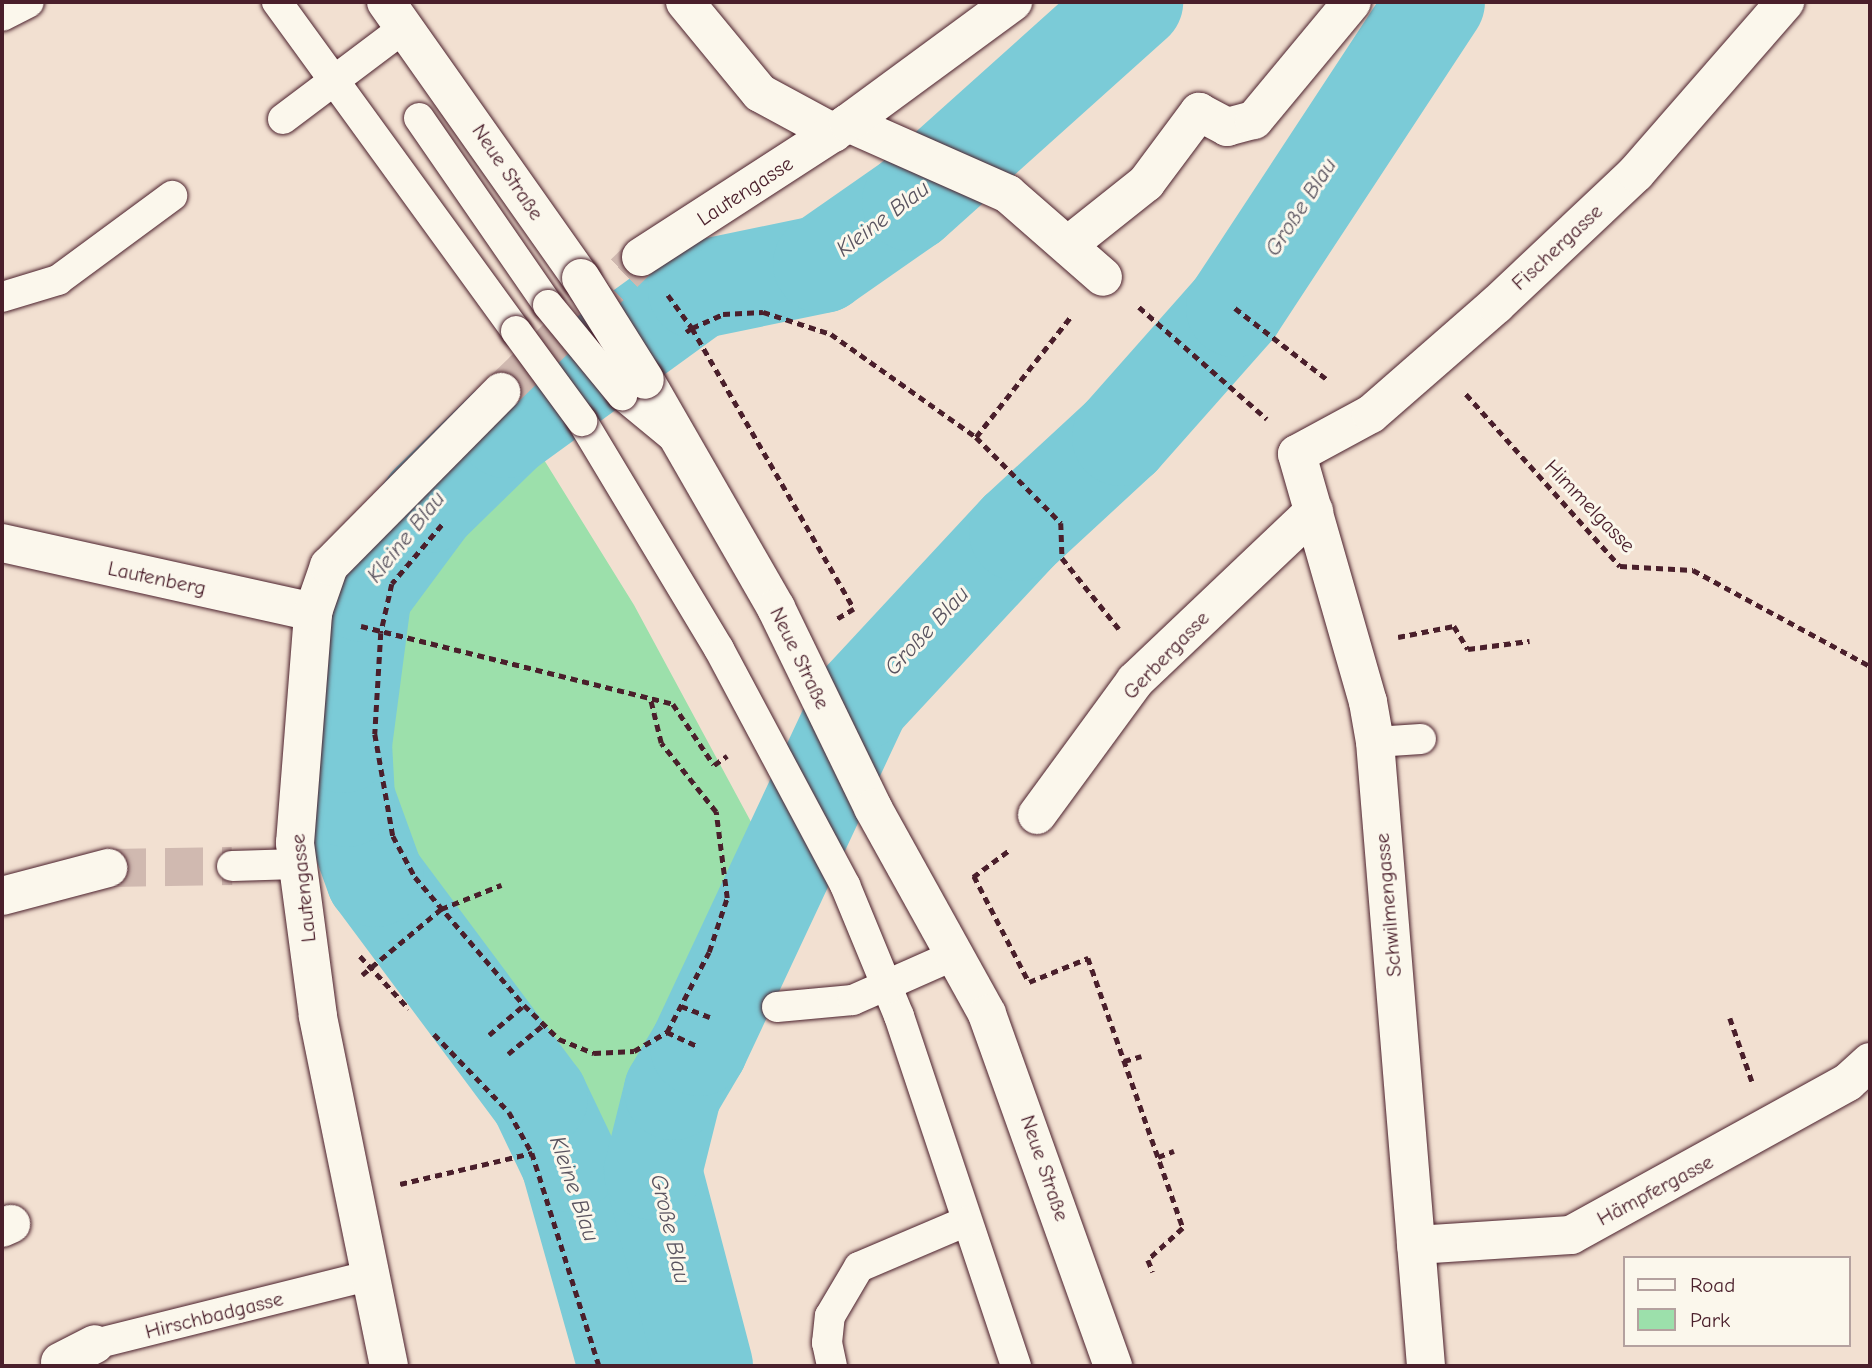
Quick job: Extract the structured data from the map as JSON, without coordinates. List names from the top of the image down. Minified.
{"streets":{"street":["Neue Straße","Lautengasse","Fischergasse","Lautenberg","Gerbergasse","Schwilmengasse","Hämpfergasse","Hirschbadgasse"],"path":["Himmelgasse"]},"crossings":[["Lautengasse","Lautenberg"],["Lautengasse","Hirschbadgasse"],["Fischergasse","Himmelgasse"],["Fischergasse","Schwilmengasse"],["Gerbergasse","Schwilmengasse"],["Schwilmengasse","Hämpfergasse"]],"water":["Große Blau","Kleine Blau"],"legend":["Road","Park"]}
